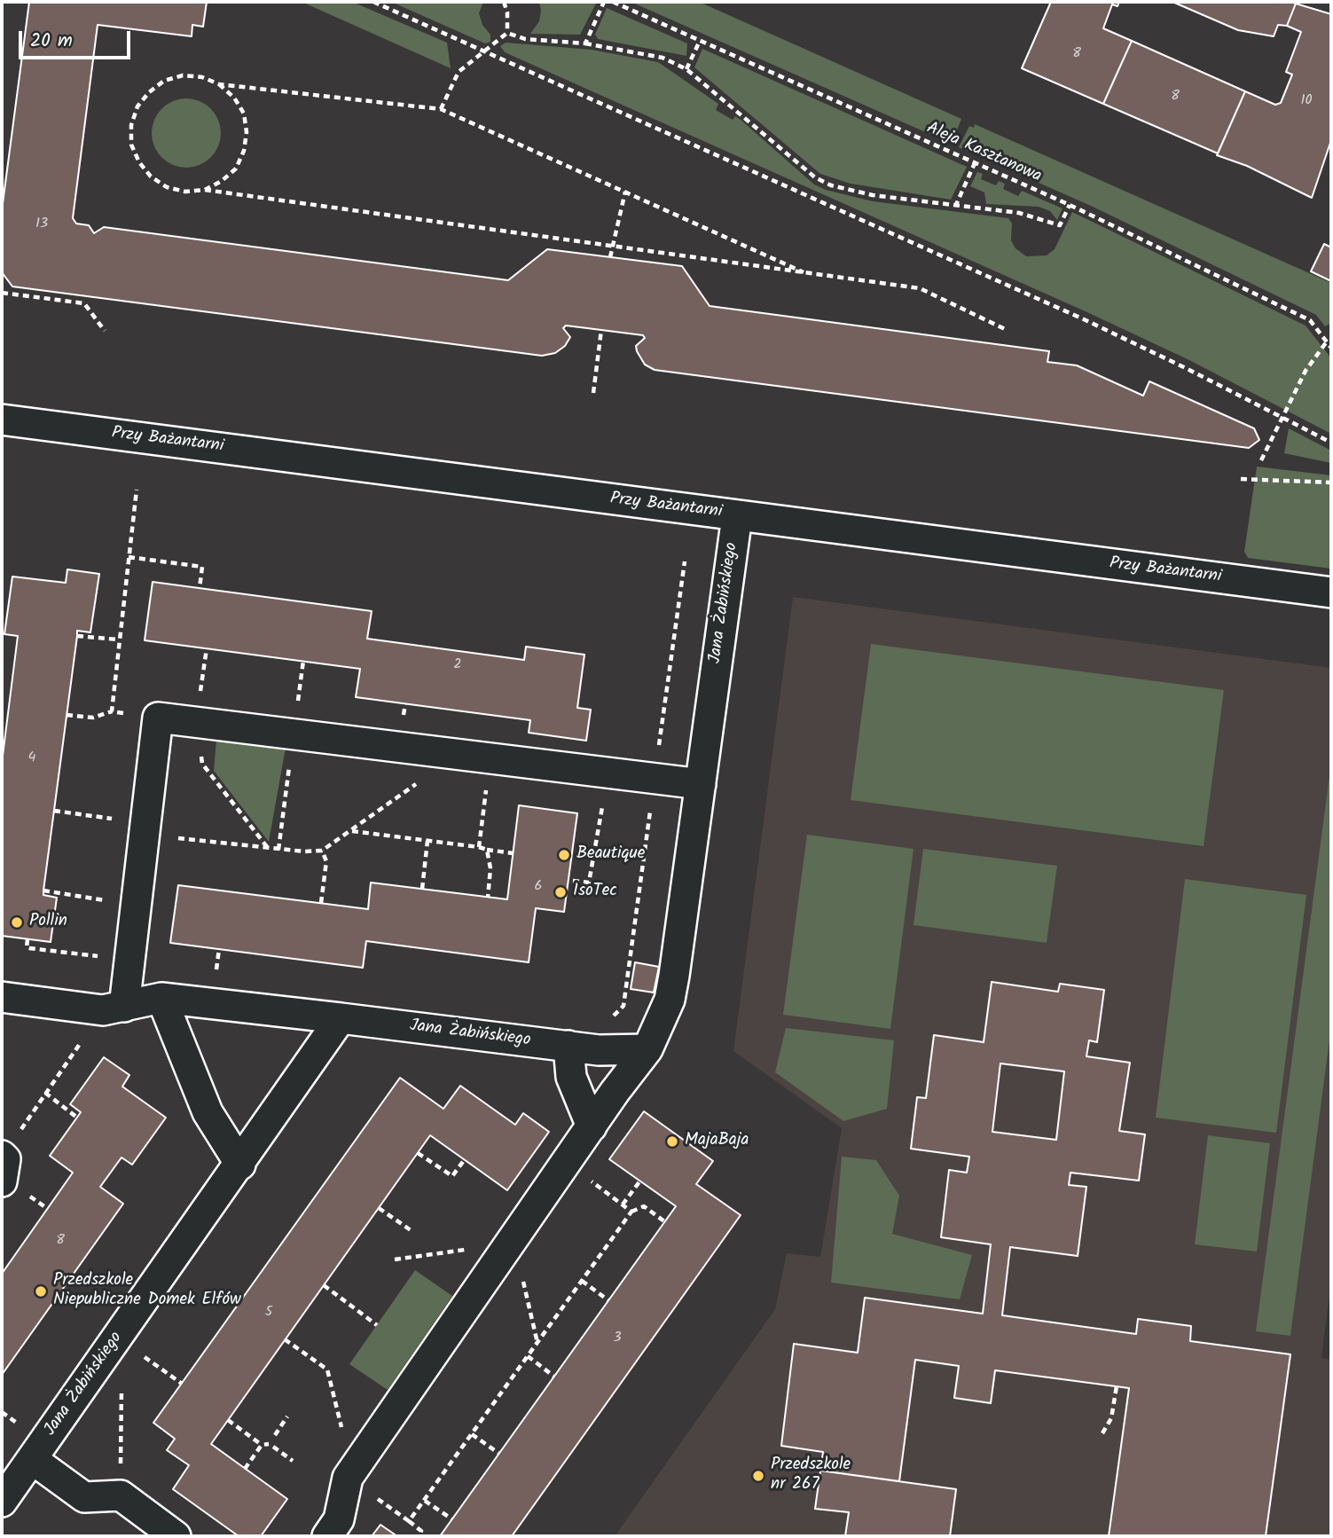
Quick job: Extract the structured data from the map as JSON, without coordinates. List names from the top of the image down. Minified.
{"streets":{"street":["Przy Bażantarni","Jana Żabińskiego"],"path":["Aleja Kasztanowa"]},"crossings":[["Przy Bażantarni","Jana Żabińskiego"]],"places":["Beautique","IsoTec","Pollin","MajaBaja","Przedszkole Niepubliczne Domek Elfów","Przedszkole nr 267"],"house_numbers":["8","8","10","13","2","4","6","8","5","3"],"scale_bar":"20 m"}
